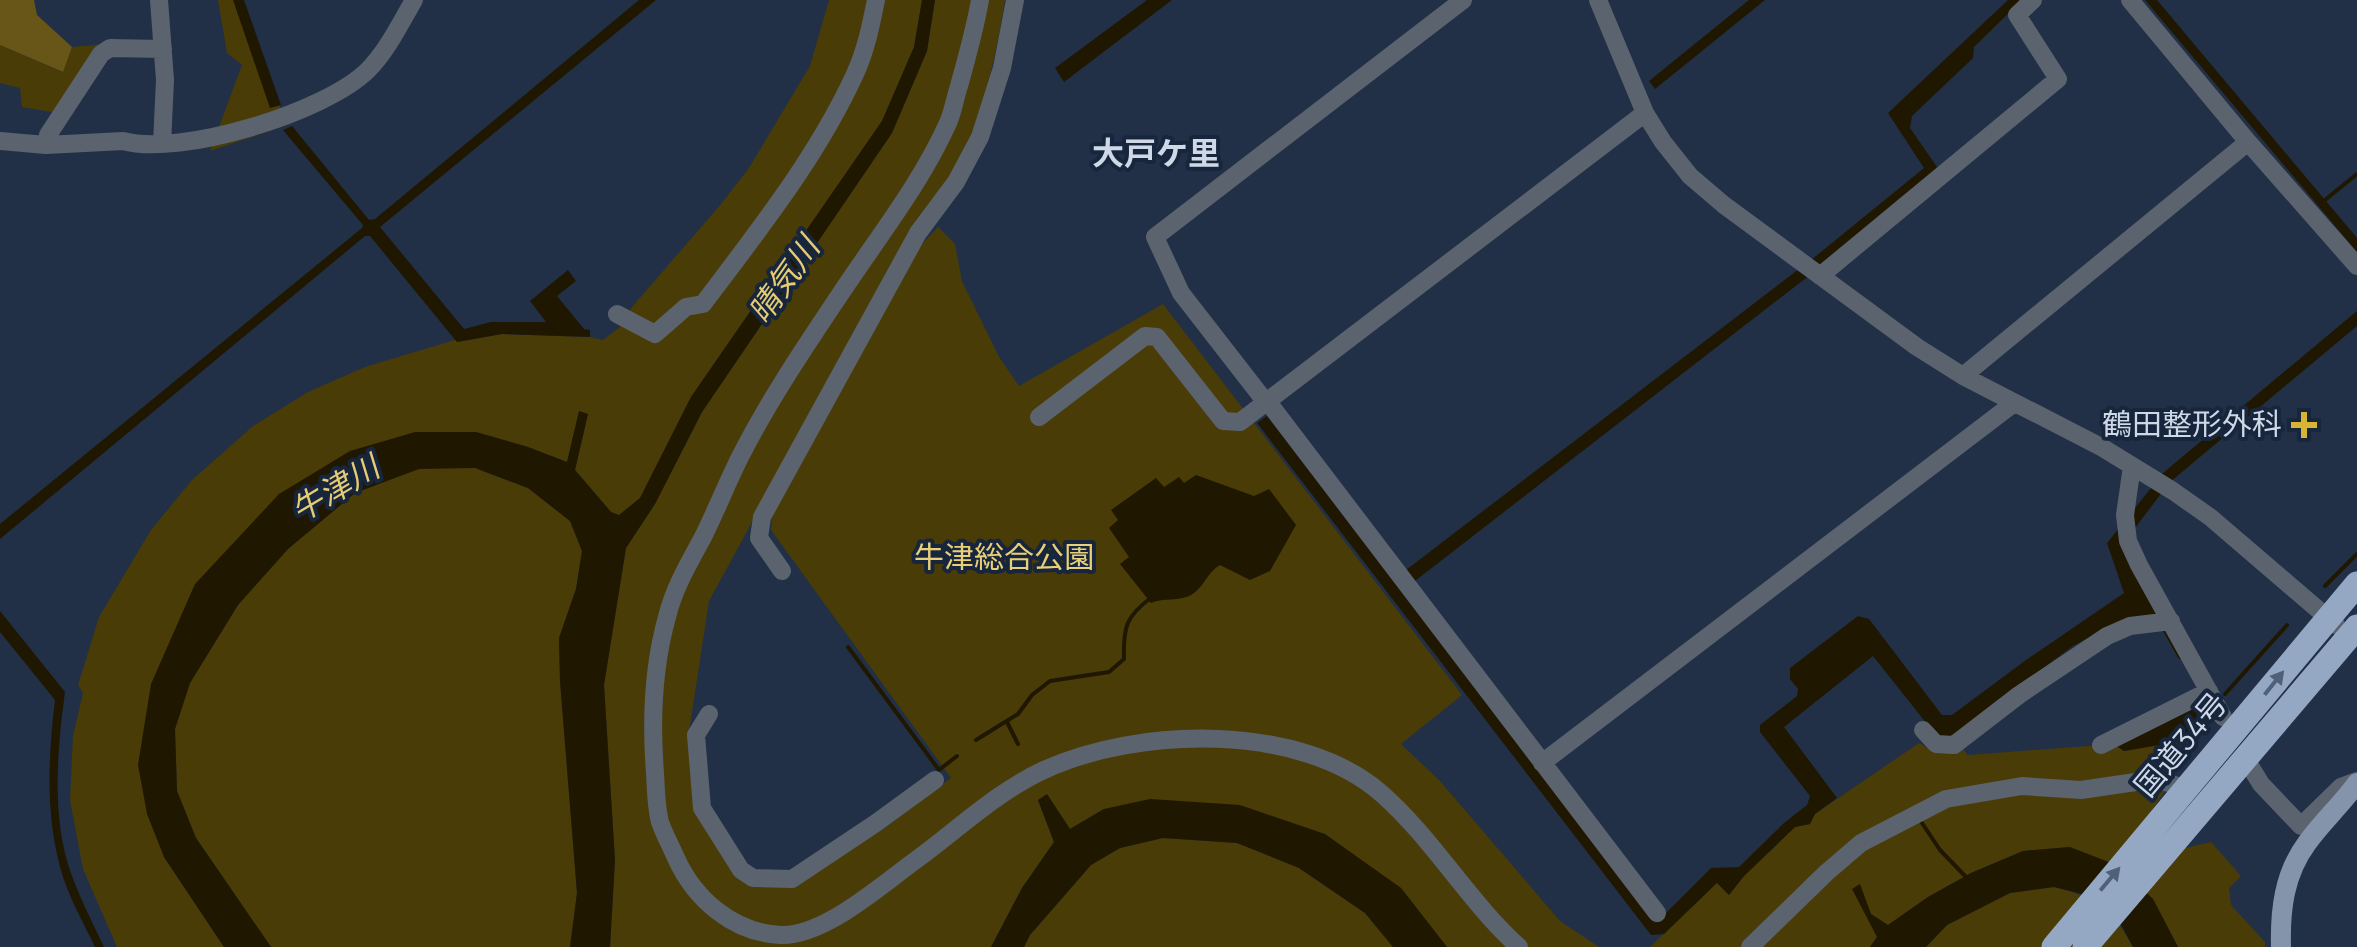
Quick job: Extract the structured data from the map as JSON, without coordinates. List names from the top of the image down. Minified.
{"streets":{"highway":["国道34号"]},"districts":["大戸ケ里"],"water":["晴気川","牛津川"],"parks":["牛津総合公園"],"places":{"health":["鶴田整形外科"]}}
